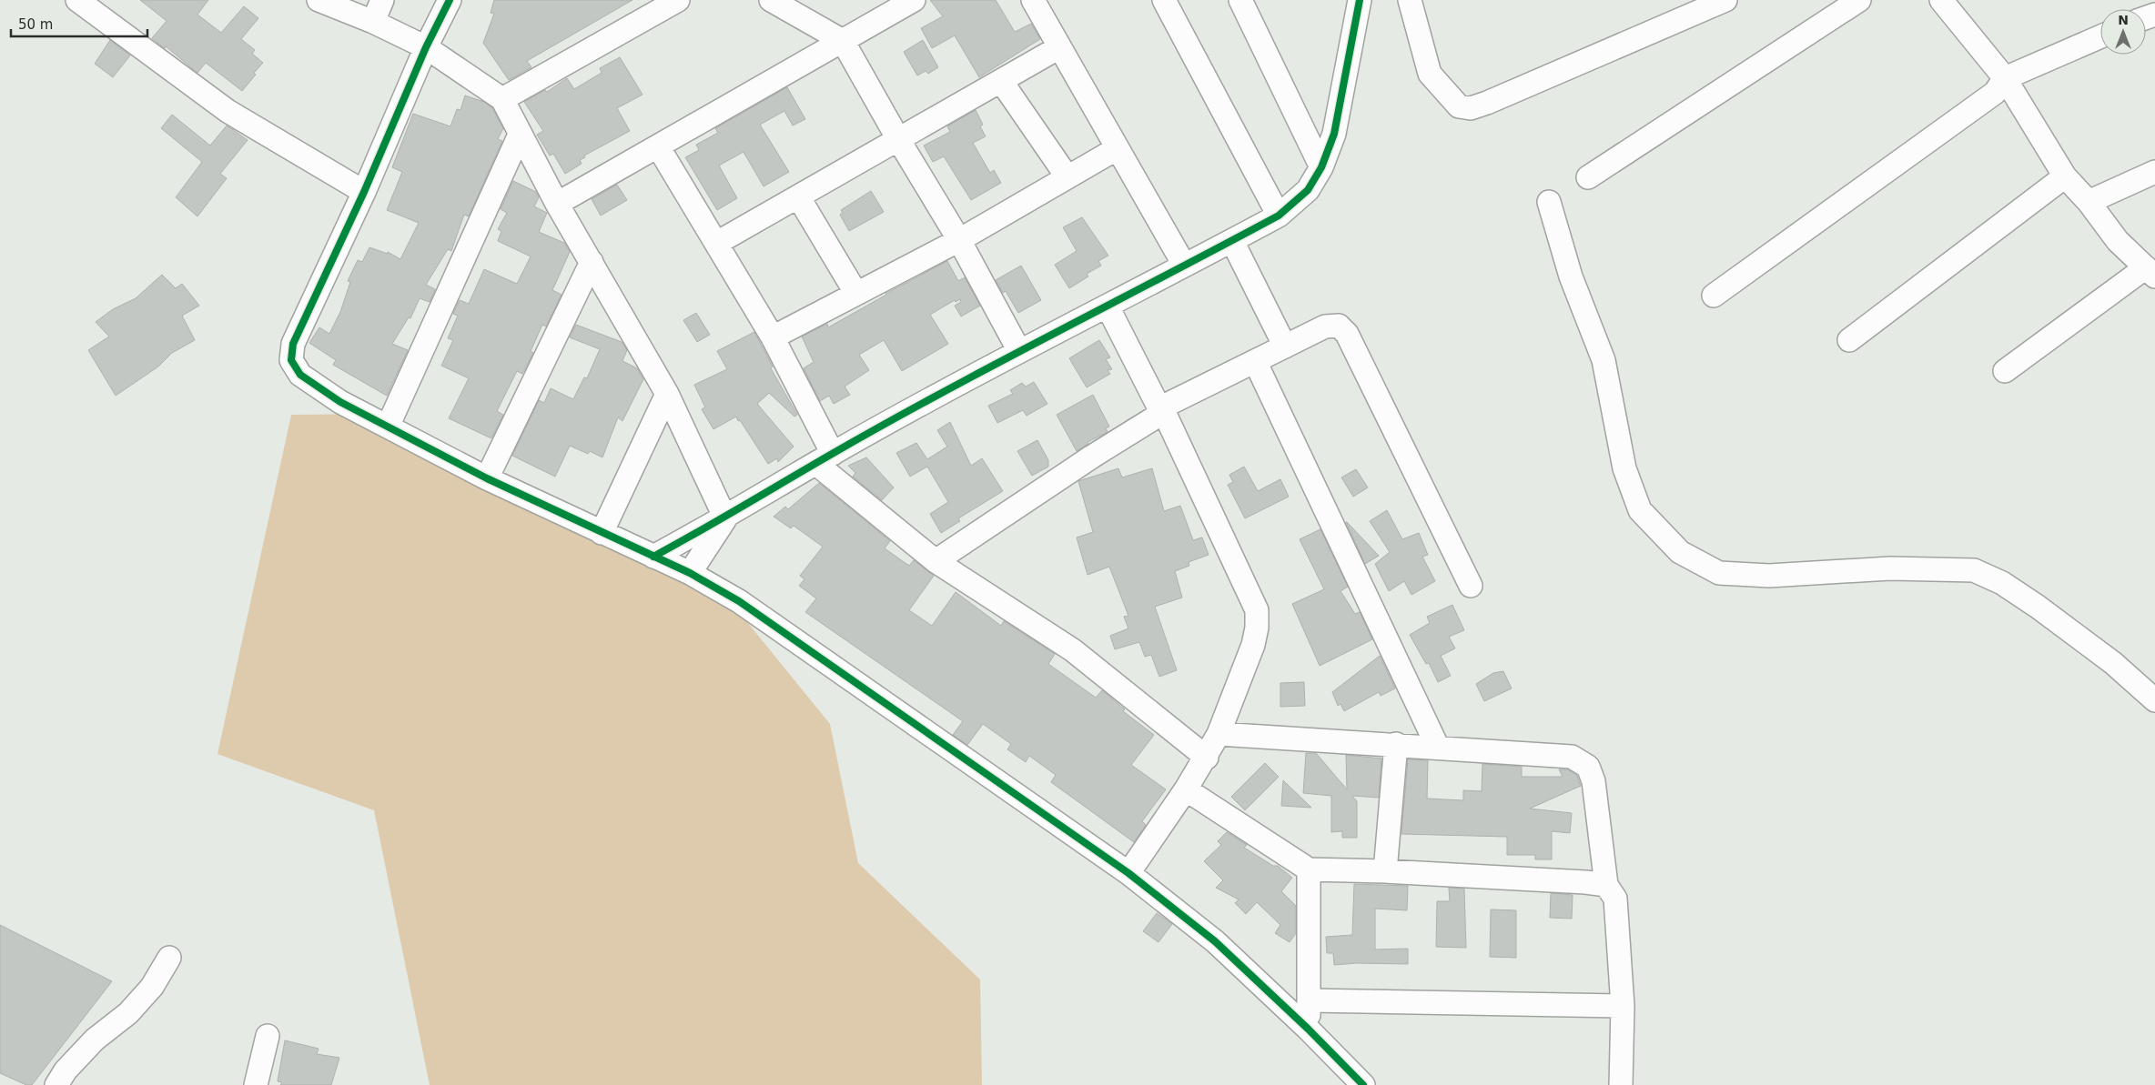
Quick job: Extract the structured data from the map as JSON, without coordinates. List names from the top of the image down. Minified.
{"scale_bar":"50 m","north":"top"}
